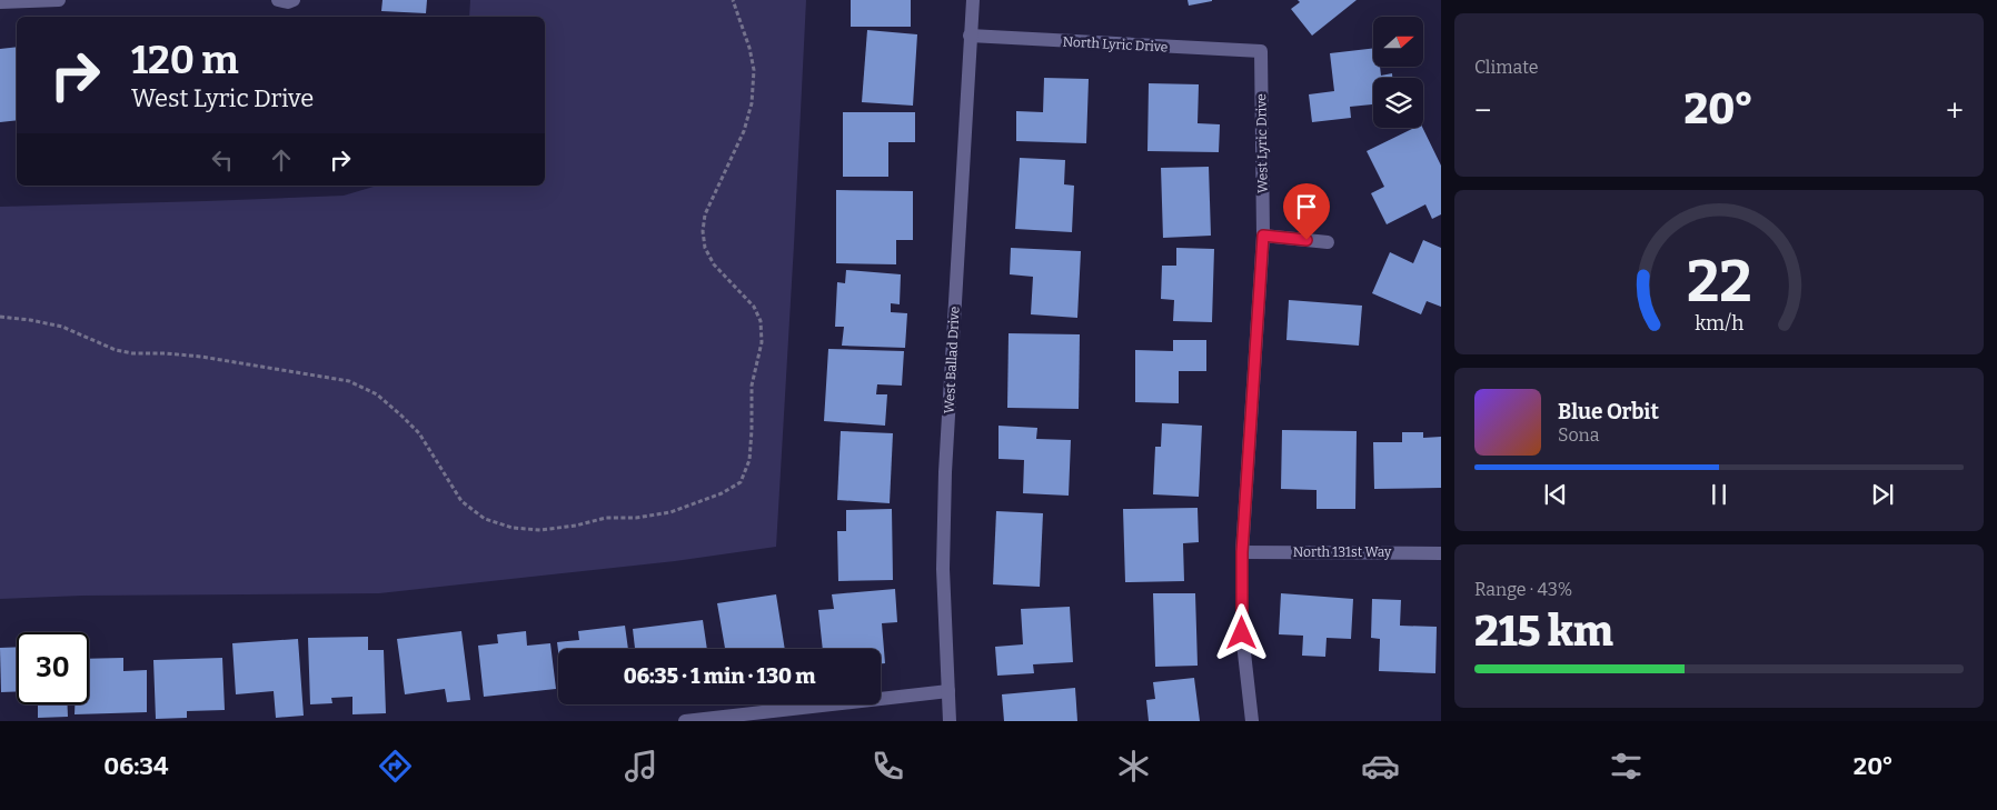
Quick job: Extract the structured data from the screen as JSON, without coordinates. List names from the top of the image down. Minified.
{"streets":{"street":["North Lyric Drive","West Lyric Drive","West Ballad Drive","North 131st Way"]},"crossings":[["North Lyric Drive","West Lyric Drive"],["North Lyric Drive","West Ballad Drive"],["West Lyric Drive","North 131st Way"]],"north":"right","page":{"tile":["Climate",["Range · 43%","215 km"]],"turn":["120 m","West Lyric Drive"],"heat":["−","20°","+"],"song":["Blue Orbit","Sona"],"limit":"30","trip":"06:35 · 1 min · 130 m","tabs":["06:34","20°"],"gauge":["22","km/h"]}}
